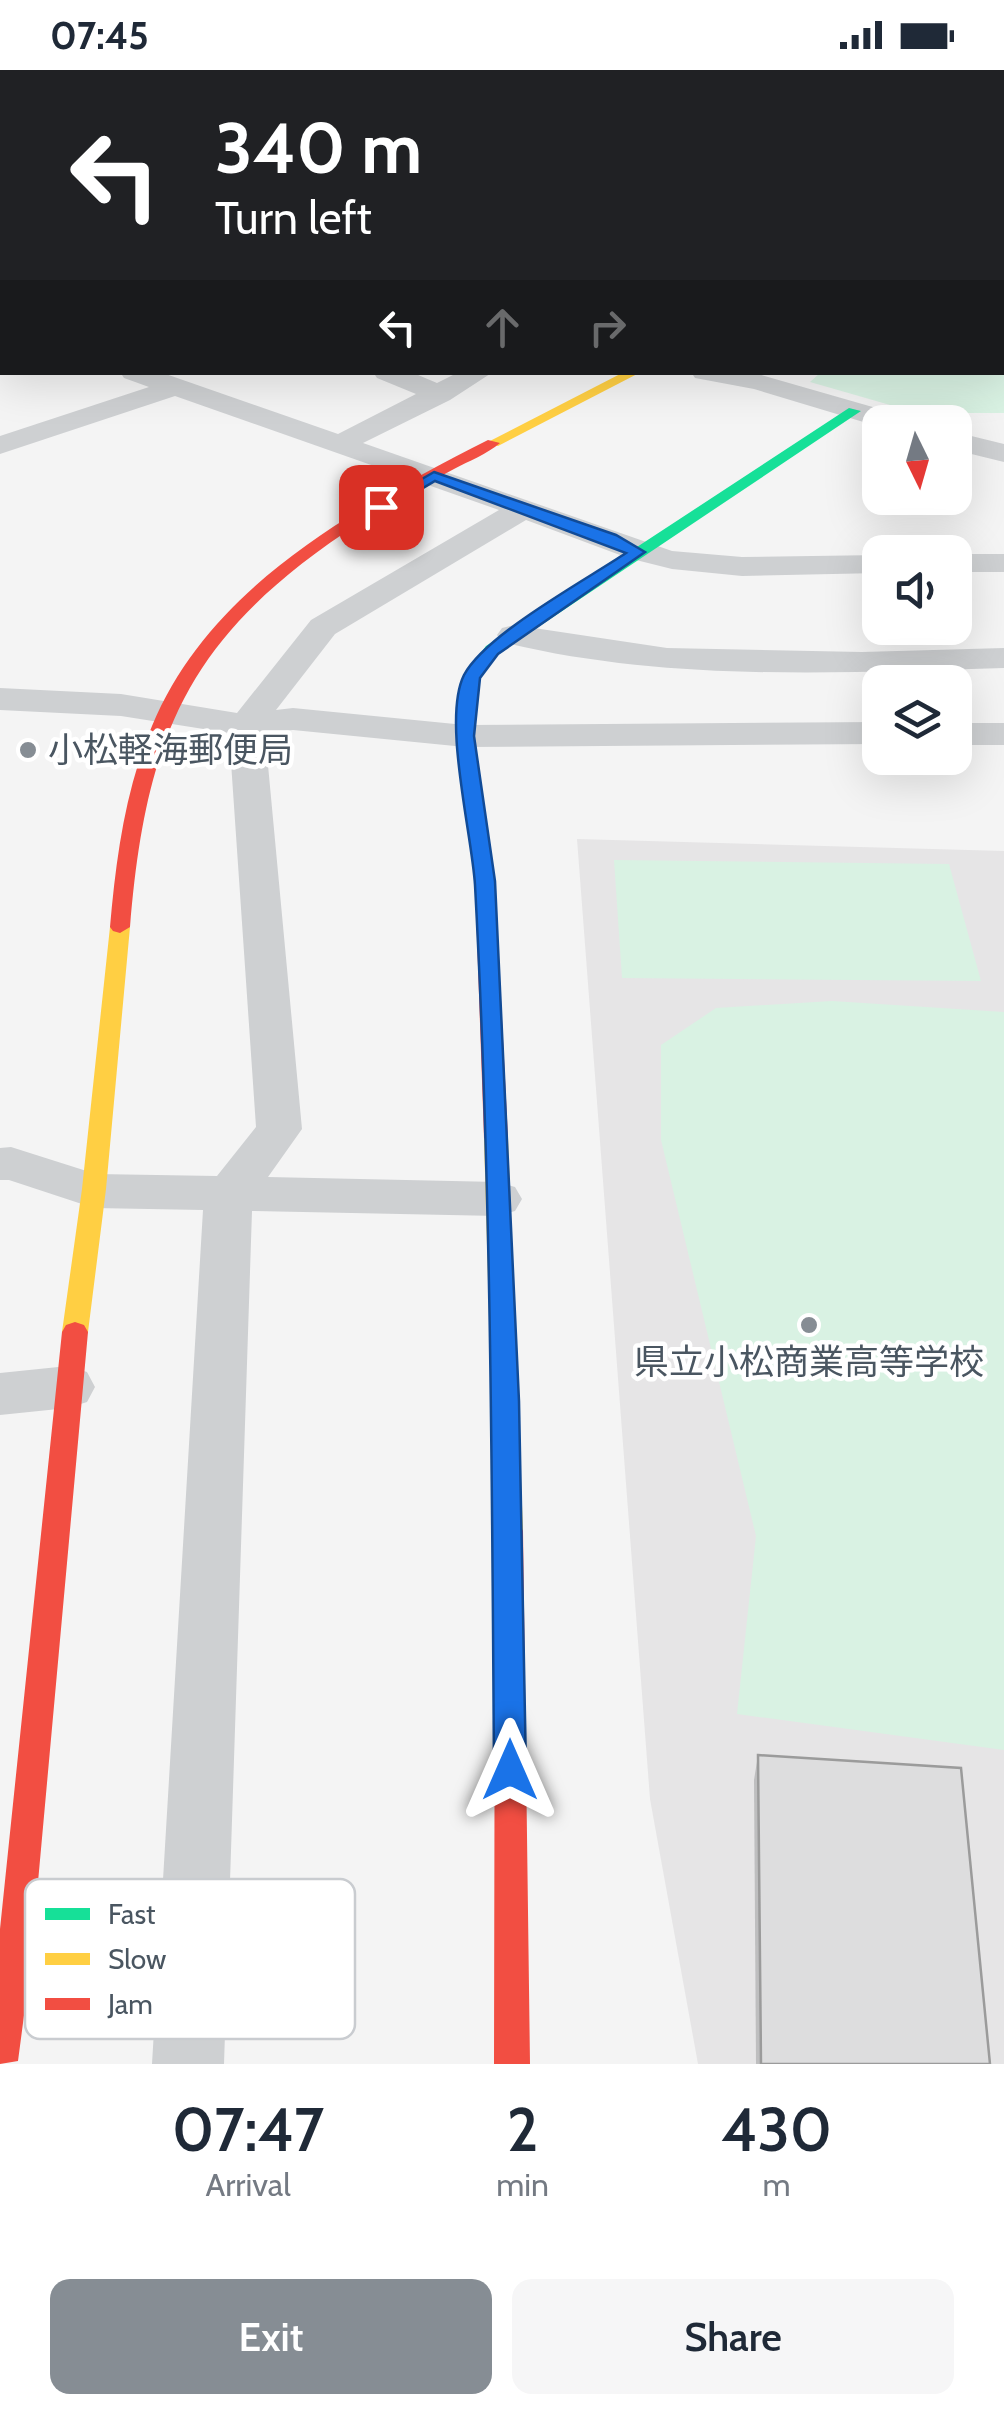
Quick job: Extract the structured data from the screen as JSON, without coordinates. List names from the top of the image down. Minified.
{"places":["小松軽海郵便局","県立小松商業高等学校"],"legend":["Fast","Slow","Jam"],"north":"bottom","page":{"status":"07:45","turn":["340 m","Turn left"],"eta":["07:47","Arrival","2","min","430","m"],"buttons":["Exit","Share"]}}
